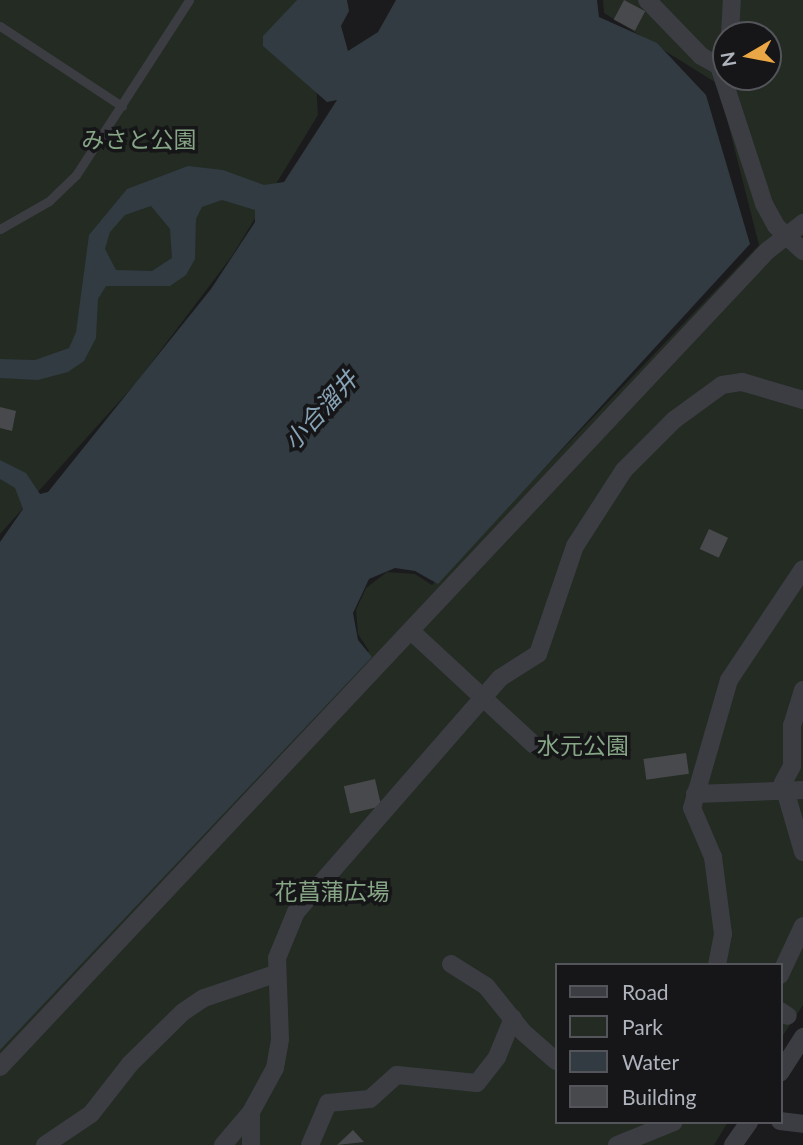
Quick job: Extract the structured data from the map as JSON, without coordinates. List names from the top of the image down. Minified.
{"water":["小合溜井"],"parks":["みさと公園","水元公園","花菖蒲広場"],"legend":["Road","Park","Water","Building"],"north":"left"}
